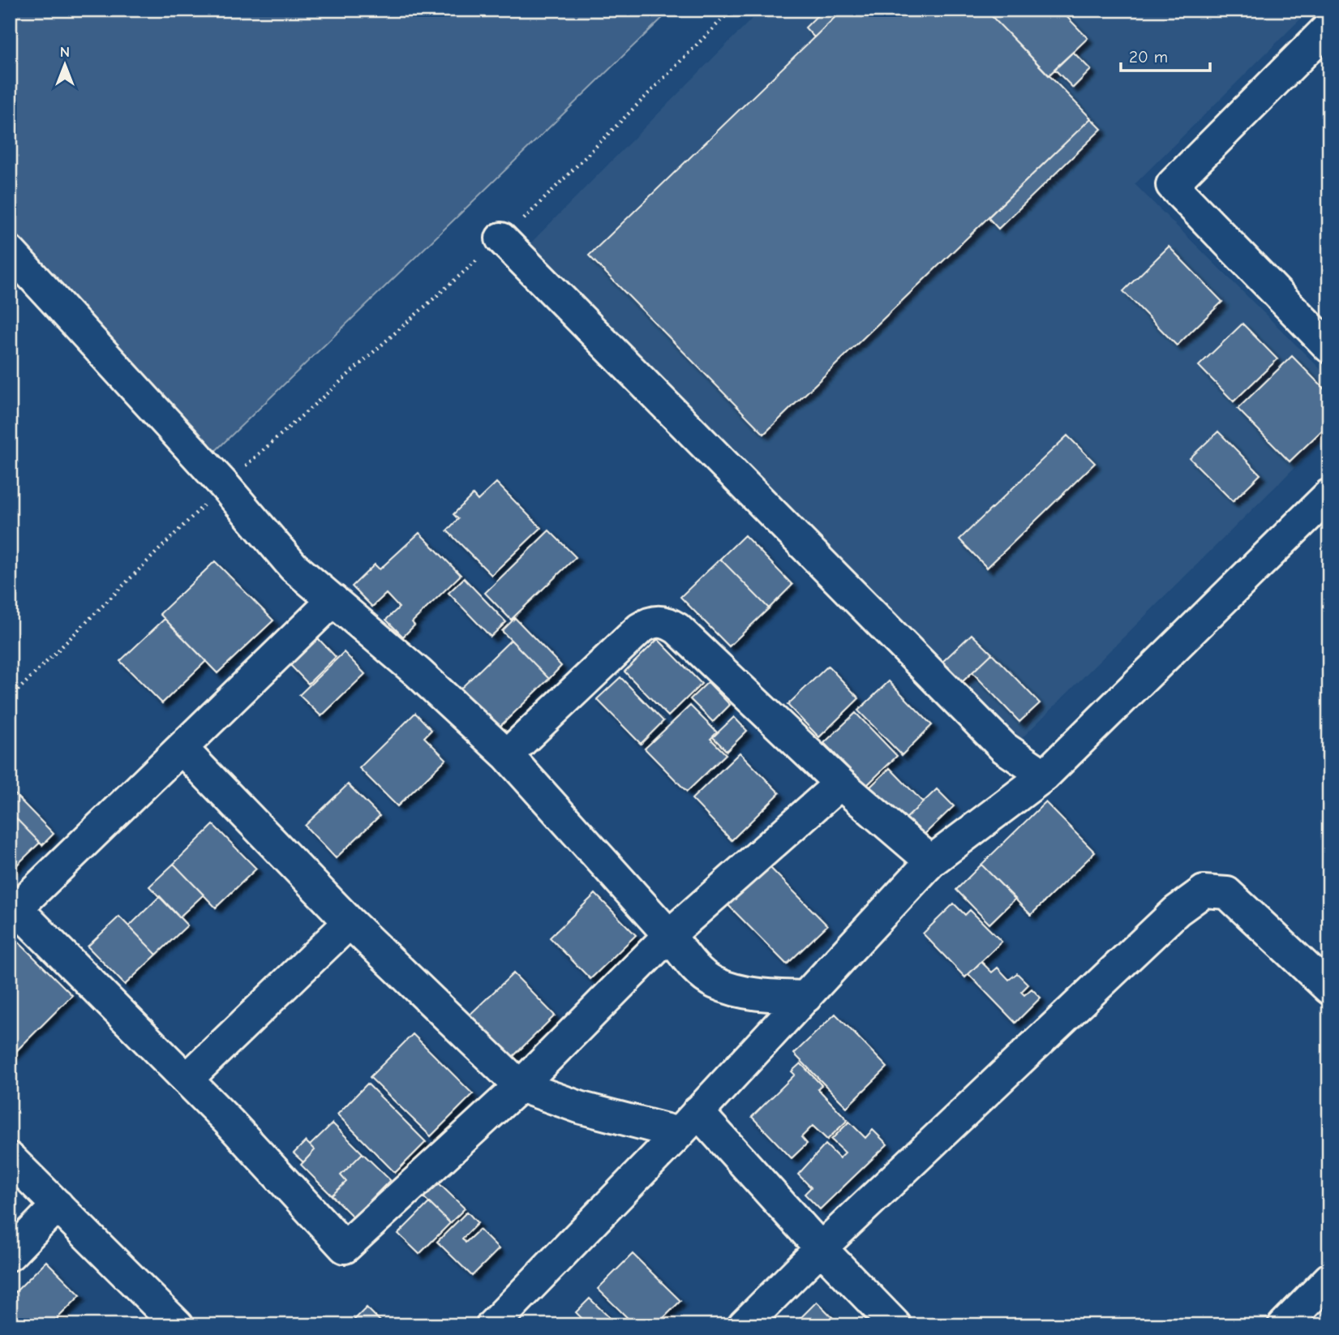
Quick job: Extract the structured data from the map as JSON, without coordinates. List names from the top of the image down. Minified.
{"scale_bar":"20 m","north":"top"}
